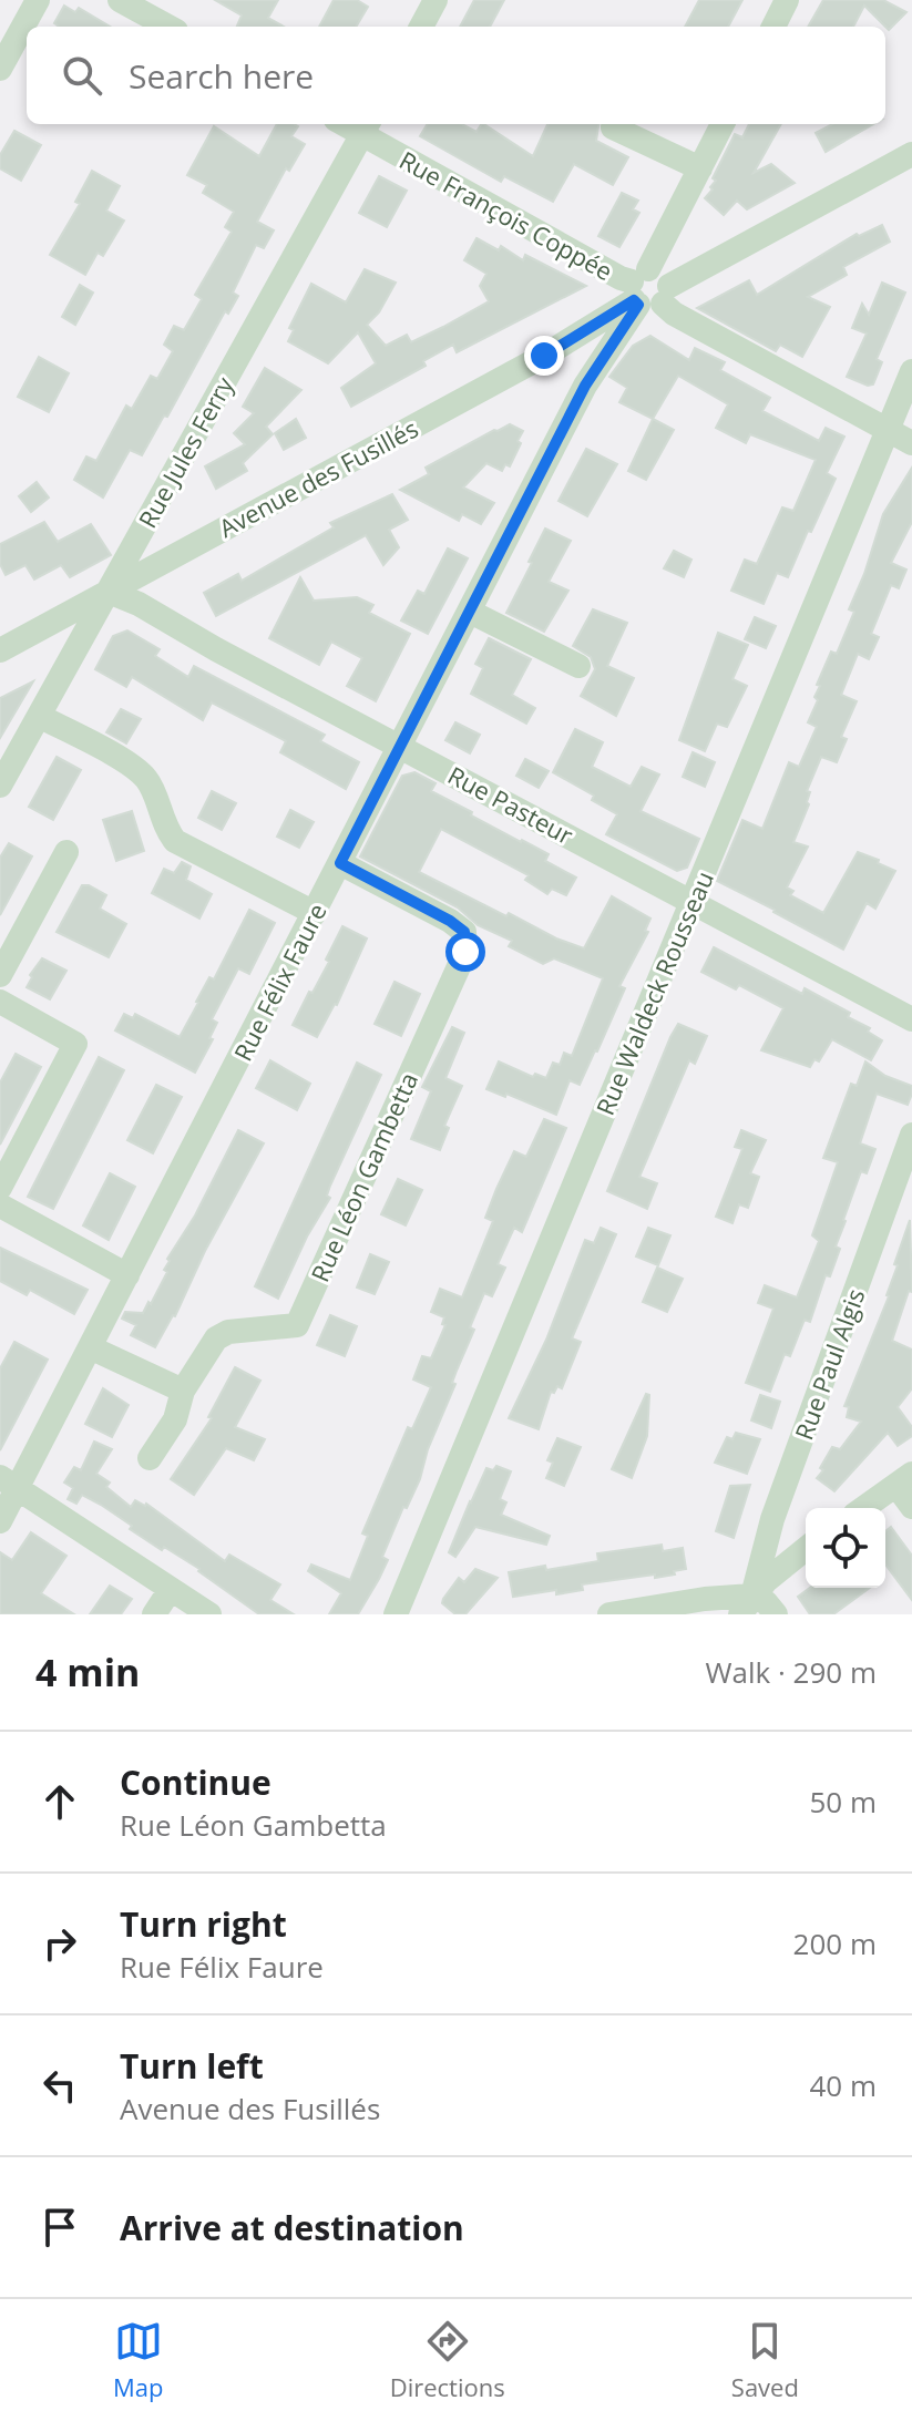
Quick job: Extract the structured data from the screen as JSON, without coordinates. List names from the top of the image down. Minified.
{"streets":{"street":["Rue François Coppée","Rue Jules Ferry","Avenue des Fusillés","Rue Pasteur","Rue Félix Faure","Rue Waldeck Rousseau","Rue Léon Gambetta","Rue Paul Algis"]},"crossings":[["Rue François Coppée","Rue Jules Ferry"],["Rue François Coppée","Avenue des Fusillés"],["Rue François Coppée","Rue Félix Faure"],["Rue François Coppée","Rue Waldeck Rousseau"],["Rue Jules Ferry","Avenue des Fusillés"],["Rue Jules Ferry","Rue Pasteur"],["Avenue des Fusillés","Rue Pasteur"],["Avenue des Fusillés","Rue Félix Faure"],["Rue Pasteur","Rue Félix Faure"],["Rue Pasteur","Rue Waldeck Rousseau"],["Rue Félix Faure","Rue Léon Gambetta"]],"page":{"search":"Search here","heading":["4 min","Walk · 290 m"],"list":[["Continue","Rue Léon Gambetta","50 m"],["Turn right","Rue Félix Faure","200 m"],["Turn left","Avenue des Fusillés","40 m"],"Arrive at destination"],"nav":["Map","Directions","Saved"]}}
